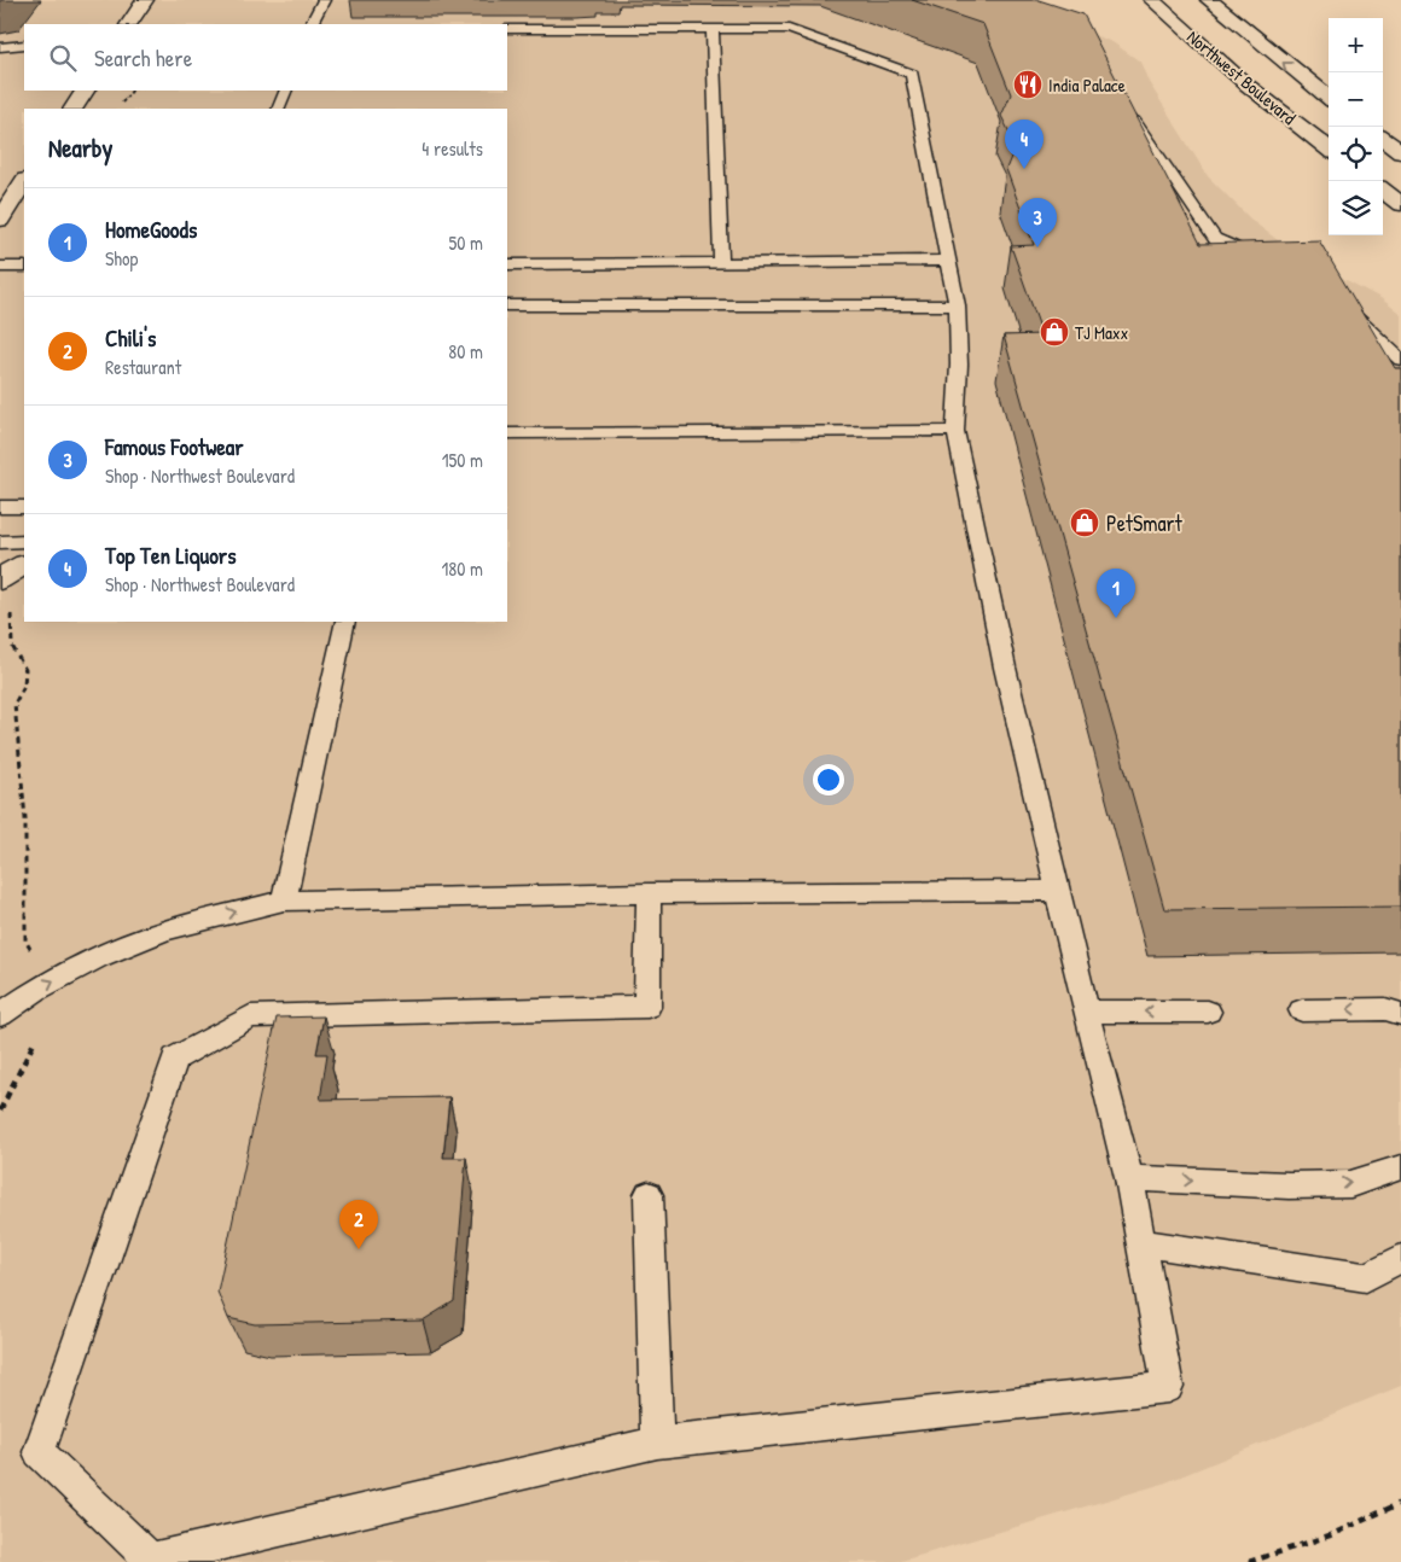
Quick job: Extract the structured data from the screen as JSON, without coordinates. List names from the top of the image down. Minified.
{"streets":{"main road":["Northwest Boulevard"]},"places":{"restaurant":["India Palace"],"shop":["TJ Maxx","PetSmart"]},"page":{"map_buttons":["+","−"],"search":"Search here","heading":["Nearby","4 results"],"pins":["4","3","1","2"],"list":[{"mark":"1","name":"HomeGoods","note":"Shop","value":"50 m"},{"mark":"2","name":"Chili's","note":"Restaurant","value":"80 m"},{"mark":"3","name":"Famous Footwear","note":"Shop · Northwest Boulevard","value":"150 m"},{"mark":"4","name":"Top Ten Liquors","note":"Shop · Northwest Boulevard","value":"180 m"}]}}
